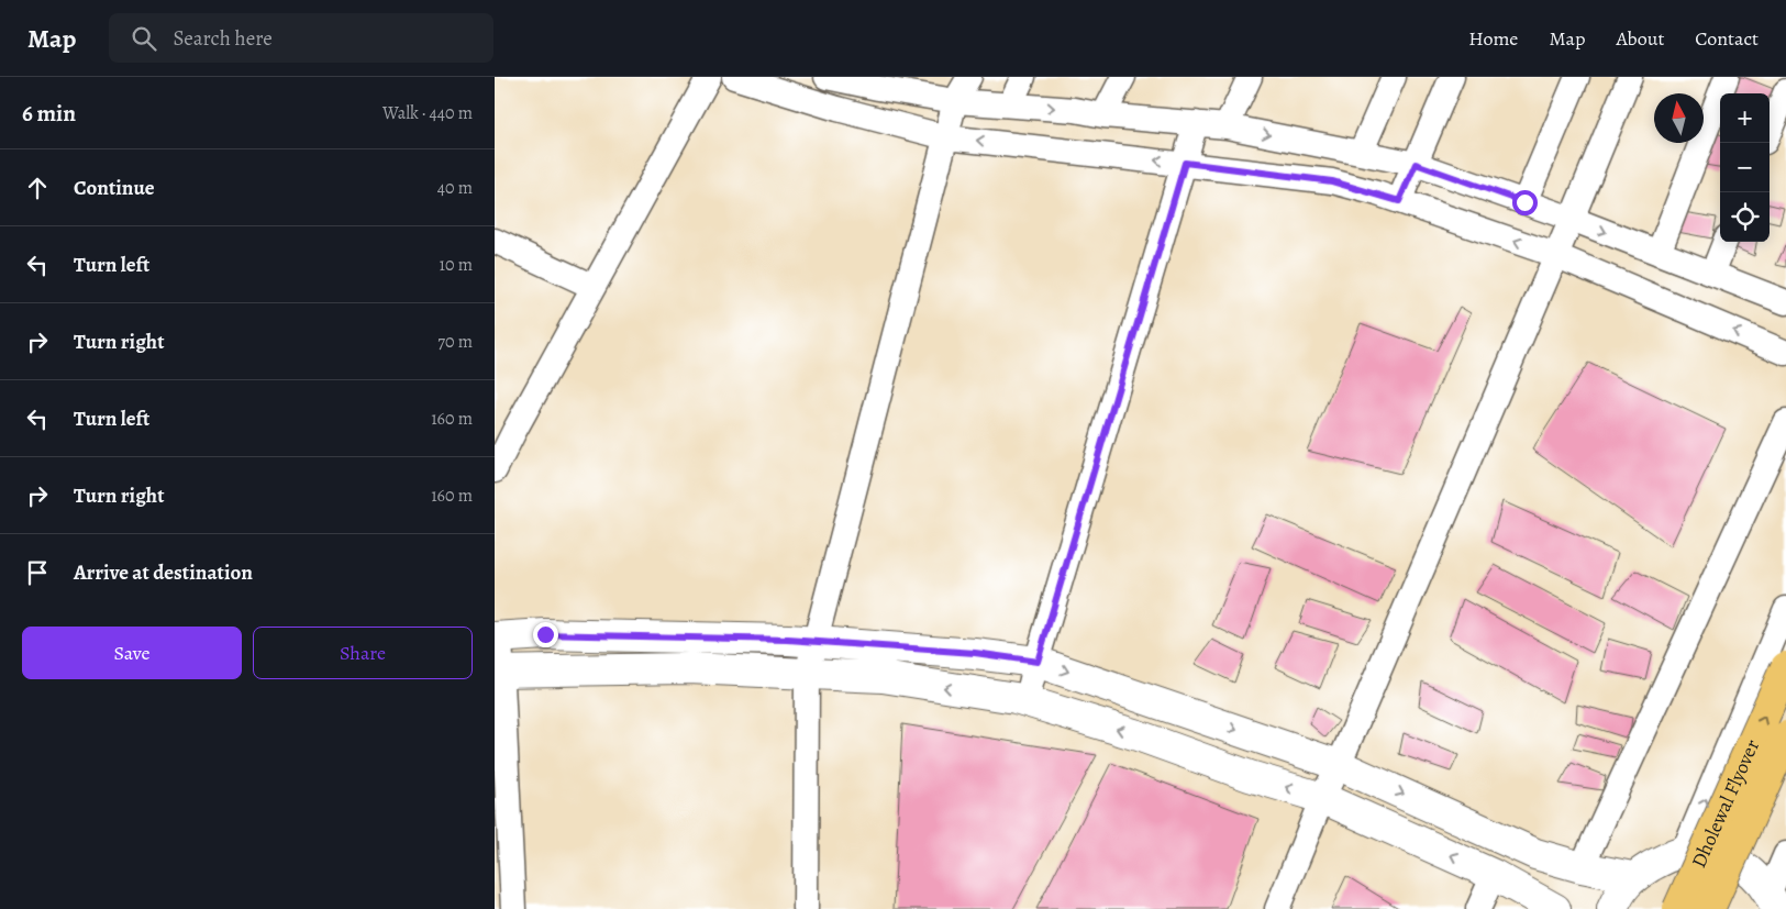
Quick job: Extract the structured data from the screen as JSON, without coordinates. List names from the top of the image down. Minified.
{"streets":{"main road":["Dholewal Flyover"]},"north":"top","page":{"header":"Map","search":"Search here","nav":["Home","Map","About","Contact"],"heading":["6 min","Walk · 440 m"],"map_buttons":["+","−"],"list":[["Continue","40 m"],["Turn left","10 m"],["Turn right","70 m"],["Turn left","160 m"],["Turn right","160 m"],"Arrive at destination"],"buttons":["Save","Share"]}}
